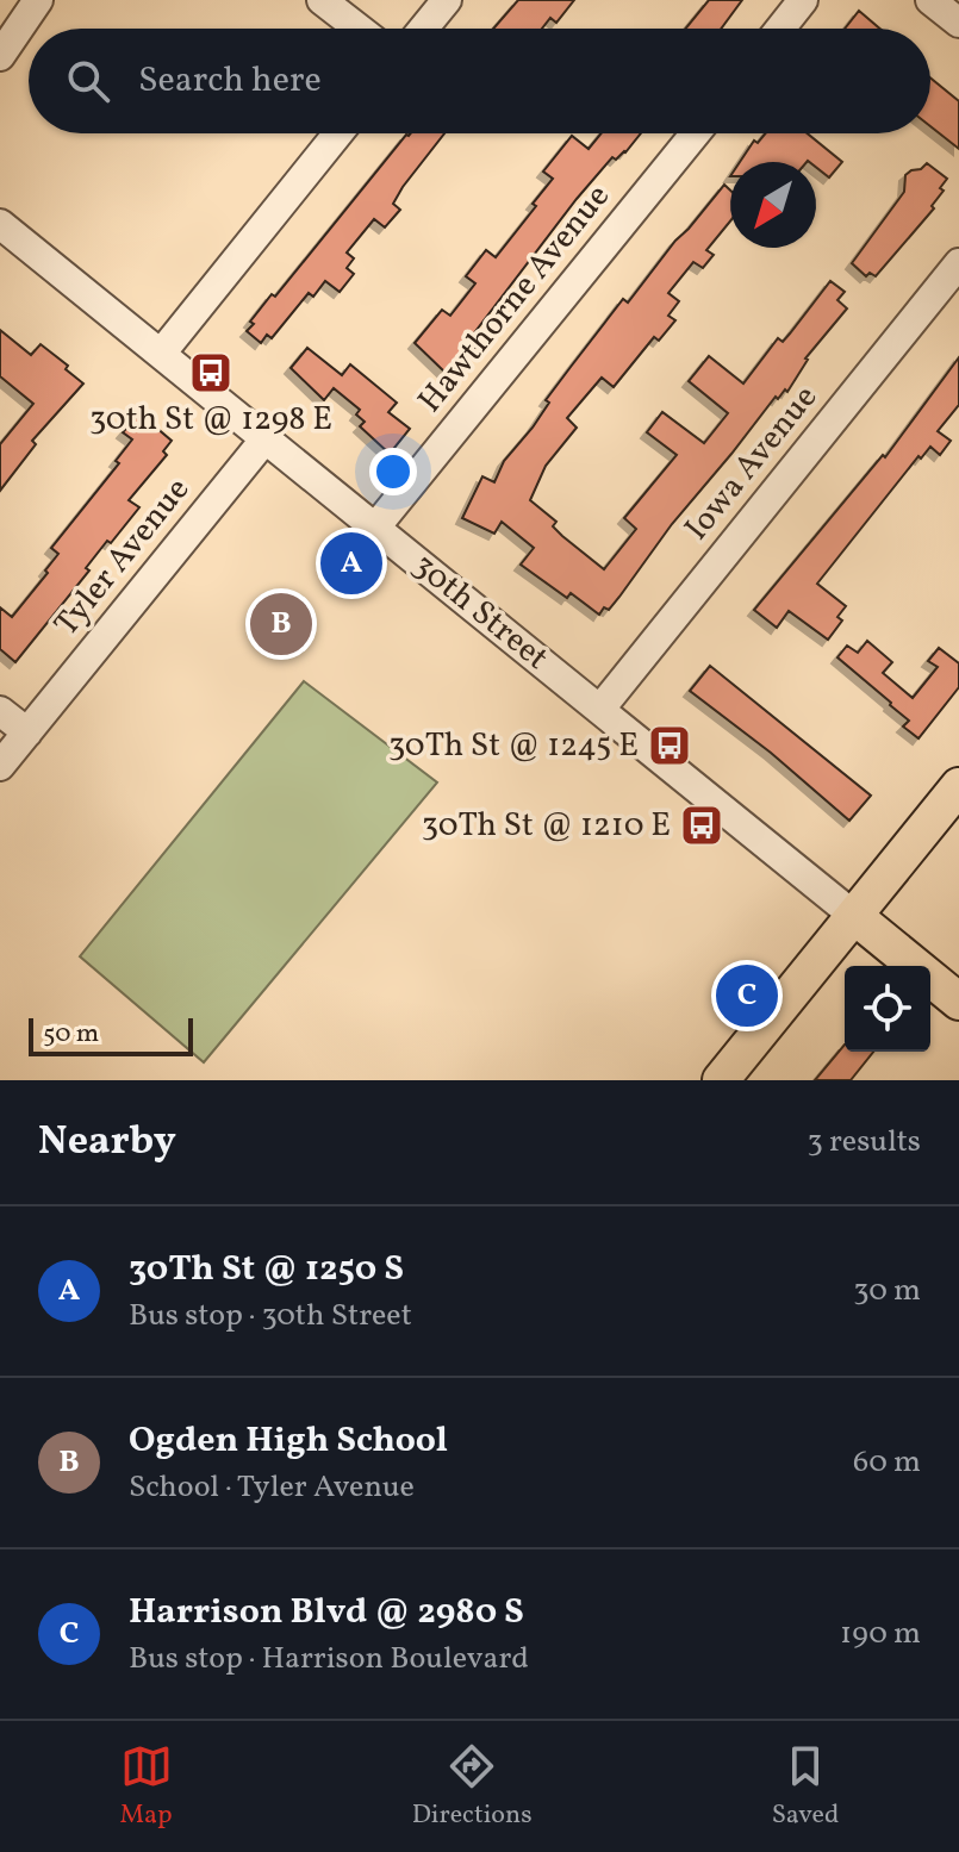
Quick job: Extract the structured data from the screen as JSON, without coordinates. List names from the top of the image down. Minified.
{"streets":{"main road":["30th Street"],"street":["Hawthorne Avenue","Iowa Avenue","Tyler Avenue"]},"crossings":[["Hawthorne Avenue","30th Street"],["Iowa Avenue","30th Street"],["Tyler Avenue","30th Street"]],"places":{"bus stop":["30th St @ 1298 E","30Th St @ 1245 E","30Th St @ 1210 E"]},"scale_bar":"50 m","north":"bottom left","page":{"search":"Search here","pins":["A","B","C"],"scale":"50 m","heading":["Nearby","3 results"],"list":[{"mark":"A","name":"30Th St @ 1250 S","note":"Bus stop · 30th Street","value":"30 m"},{"mark":"B","name":"Ogden High School","note":"School · Tyler Avenue","value":"60 m"},{"mark":"C","name":"Harrison Blvd @ 2980 S","note":"Bus stop · Harrison Boulevard","value":"190 m"}],"nav":["Map","Directions","Saved"]}}
